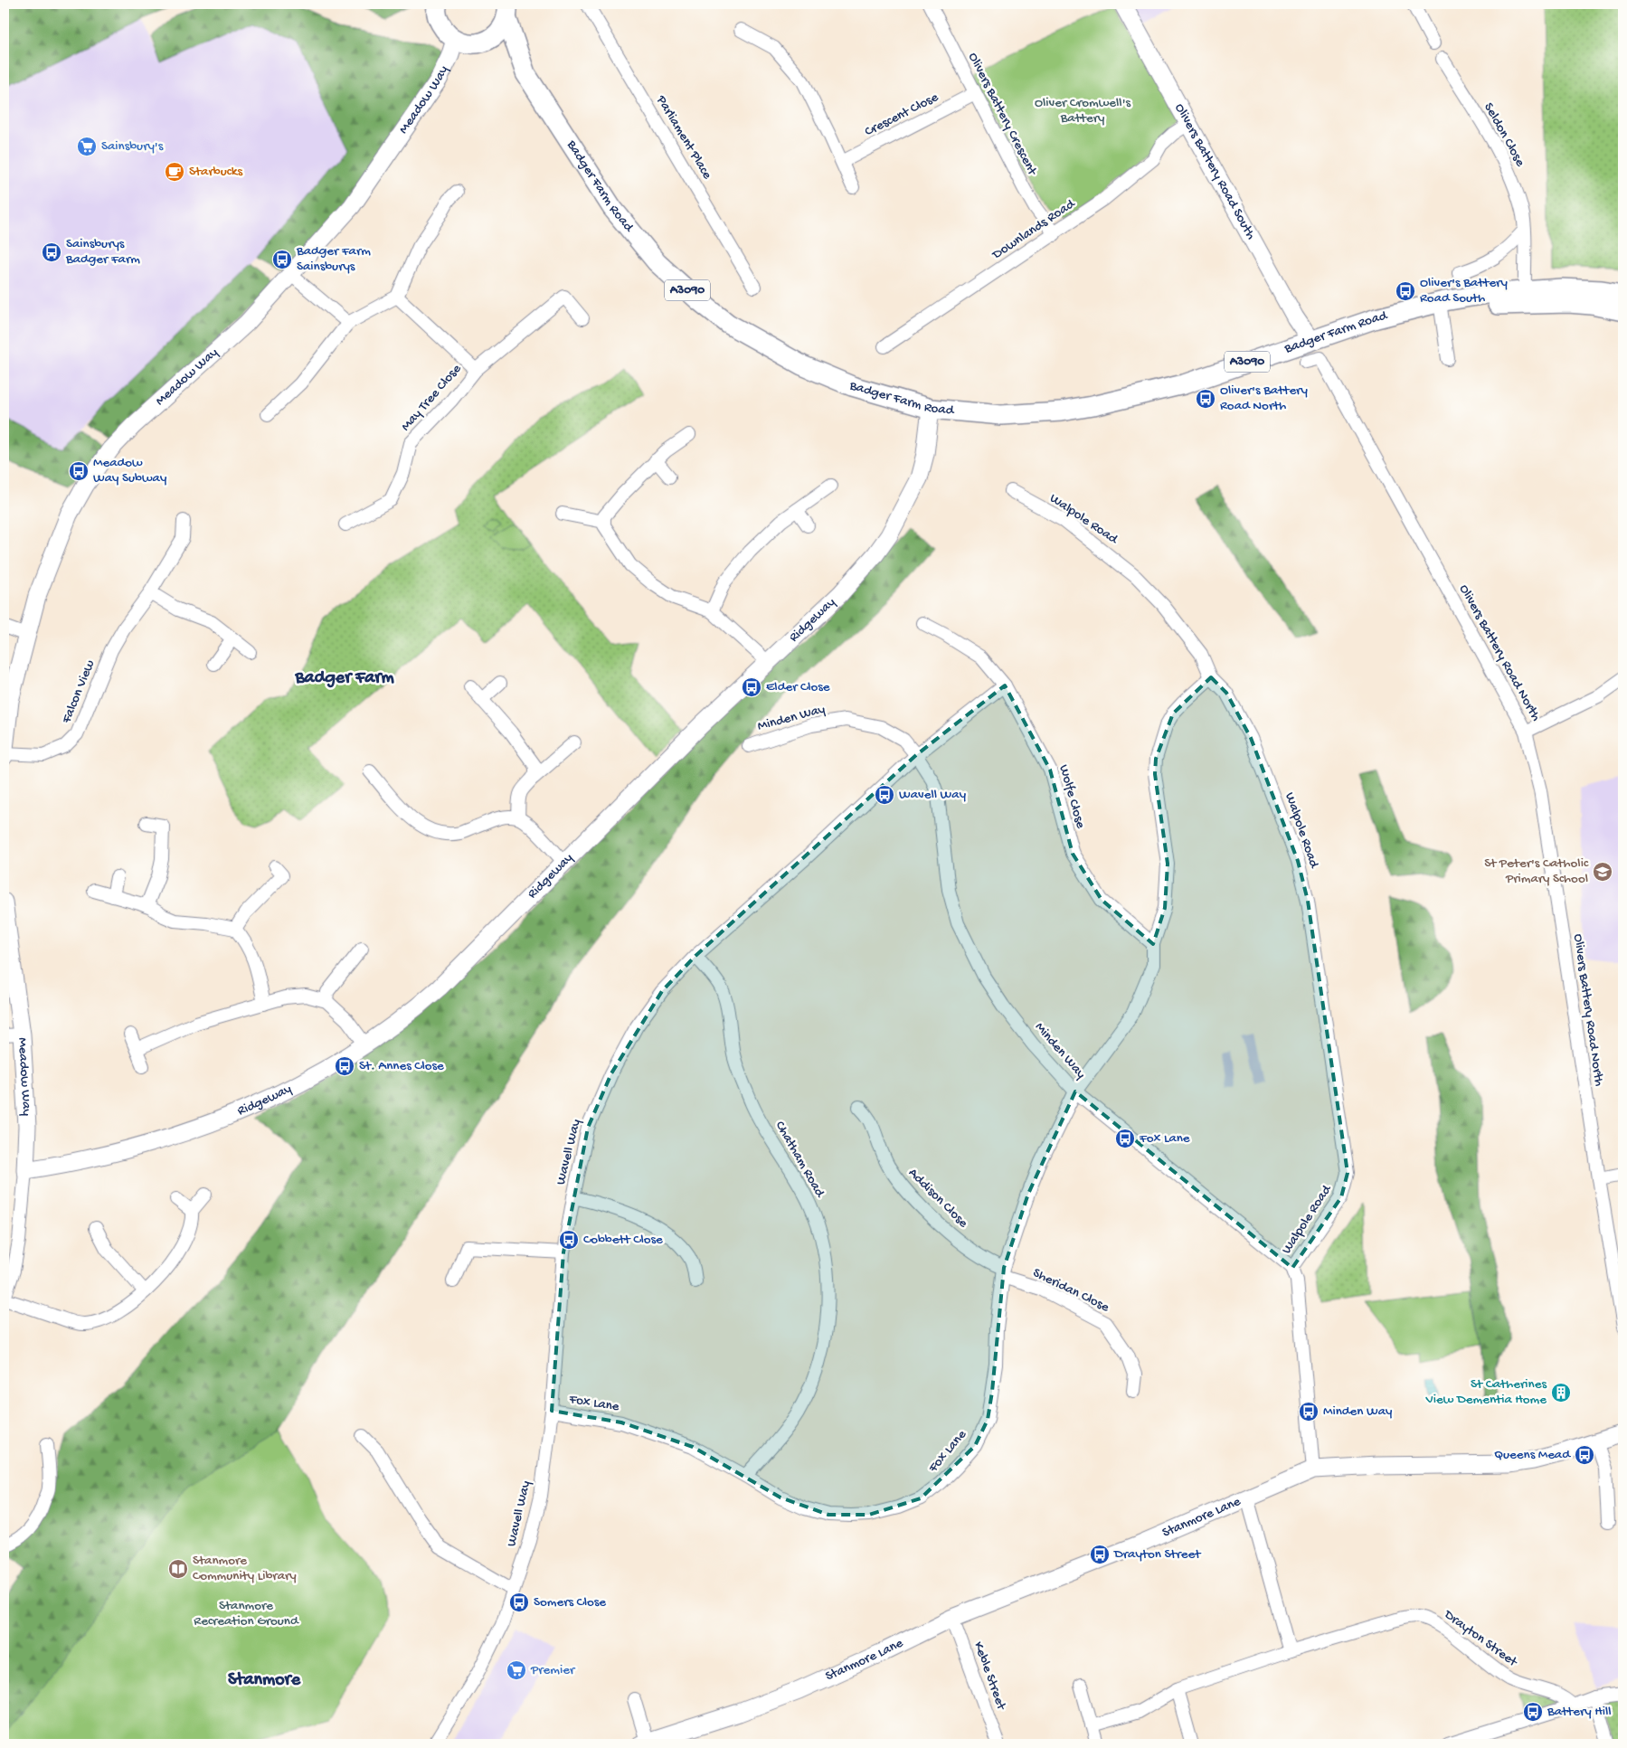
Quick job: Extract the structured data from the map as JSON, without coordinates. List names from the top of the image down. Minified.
{"streets":{"main road":["Badger Farm Road","A3090"],"street":["Meadow Way","Olivers Battery Crescent","Crescent Close","Seldon Close","Parliament Place","Olivers Battery Road South","Downlands Road","May Tree Close","Walpole Road","Ridgeway","Olivers Battery Road North","Falcon View","Minden Way","Wolfe Close","Wavell Way","Chatham Road","Addison Close","Sheridan Close","Fox Lane","Stanmore Lane","Drayton Street","Keble Street"]},"crossings":[["Meadow Way","Ridgeway"],["Meadow Way","Falcon View"],["Olivers Battery Crescent","Crescent Close"],["Olivers Battery Crescent","Downlands Road"],["Seldon Close","Badger Farm Road"],["Olivers Battery Road South","Badger Farm Road"],["Olivers Battery Road South","Downlands Road"],["Badger Farm Road","Ridgeway"],["Walpole Road","Minden Way"],["Walpole Road","Fox Lane"],["Minden Way","Wavell Way"],["Minden Way","Fox Lane"],["Wolfe Close","Wavell Way"],["Wolfe Close","Fox Lane"],["Wavell Way","Chatham Road"],["Wavell Way","Fox Lane"],["Chatham Road","Fox Lane"],["Addison Close","Sheridan Close"],["Addison Close","Fox Lane"],["Sheridan Close","Fox Lane"],["Stanmore Lane","Keble Street"]],"districts":["Badger Farm","Stanmore"],"parks":["Oliver Cromwell's Battery","Stanmore Recreation Ground"],"places":{"supermarket":["Sainsbury's","Premier"],"cafe":["Starbucks"],"bus stop":["Sainsburys Badger Farm","Badger Farm Sainsburys","Oliver's Battery Road South","Oliver's Battery Road North","Meadow Way Subway","Elder Close","Wavell Way","St. Annes Close","Fox Lane","Cobbett Close","Minden Way","Queens Mead","Drayton Street","Somers Close","Battery Hill"],"school or university":["St Peter's Catholic Primary School"],"building":["St Catherines View Dementia Home"],"library":["Stanmore Community Library"]}}
